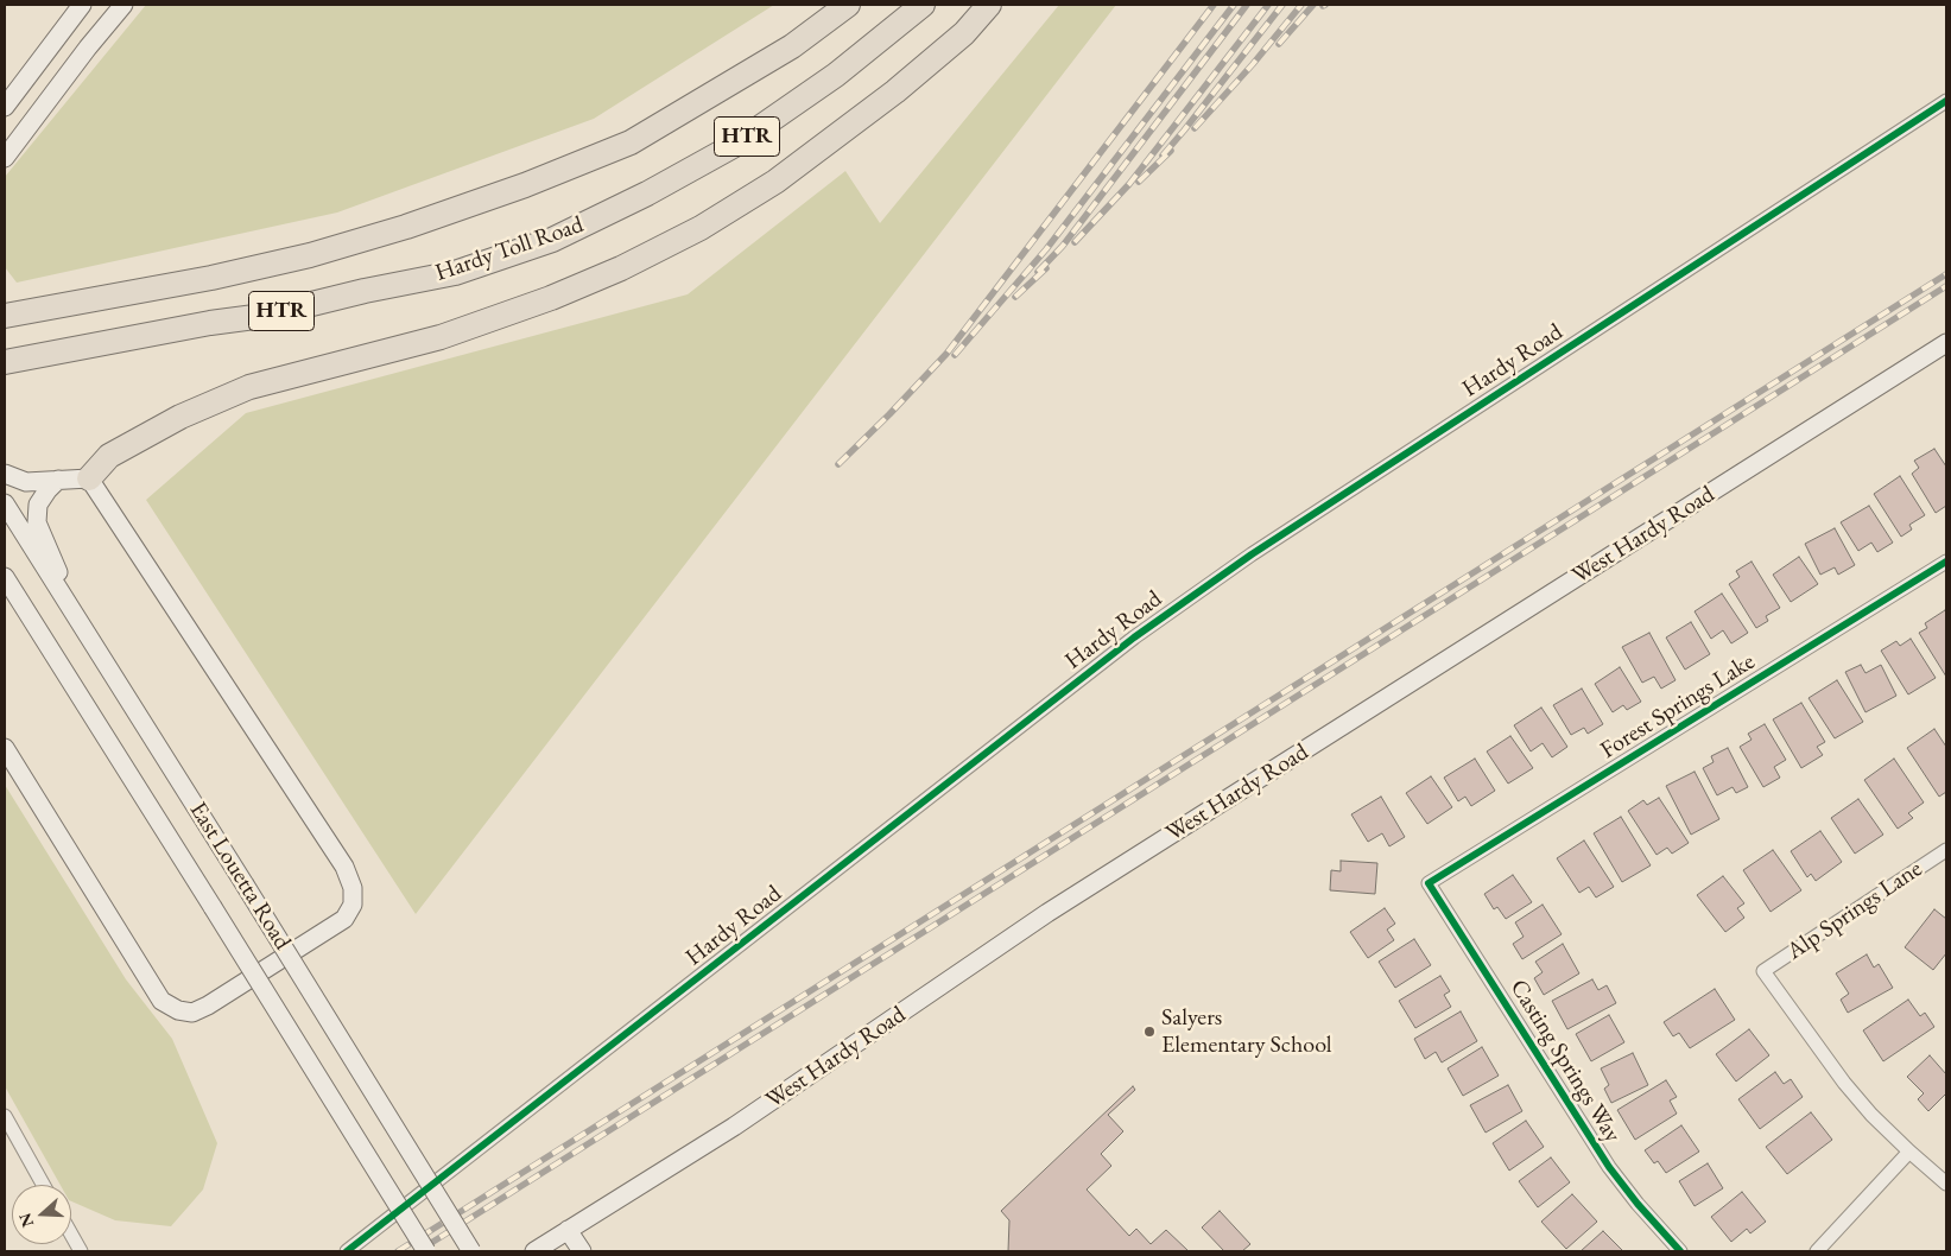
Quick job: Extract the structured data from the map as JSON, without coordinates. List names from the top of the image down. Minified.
{"streets":{"highway":["HTR","Hardy Toll Road"],"main road":["West Hardy Road","East Louetta Road"],"street":["Hardy Road","Forest Springs Lake","Alp Springs Lane","Casting Springs Way"]},"crossings":[["Forest Springs Lake","Casting Springs Way"]],"places":["Salyers Elementary School"],"north":"left"}
